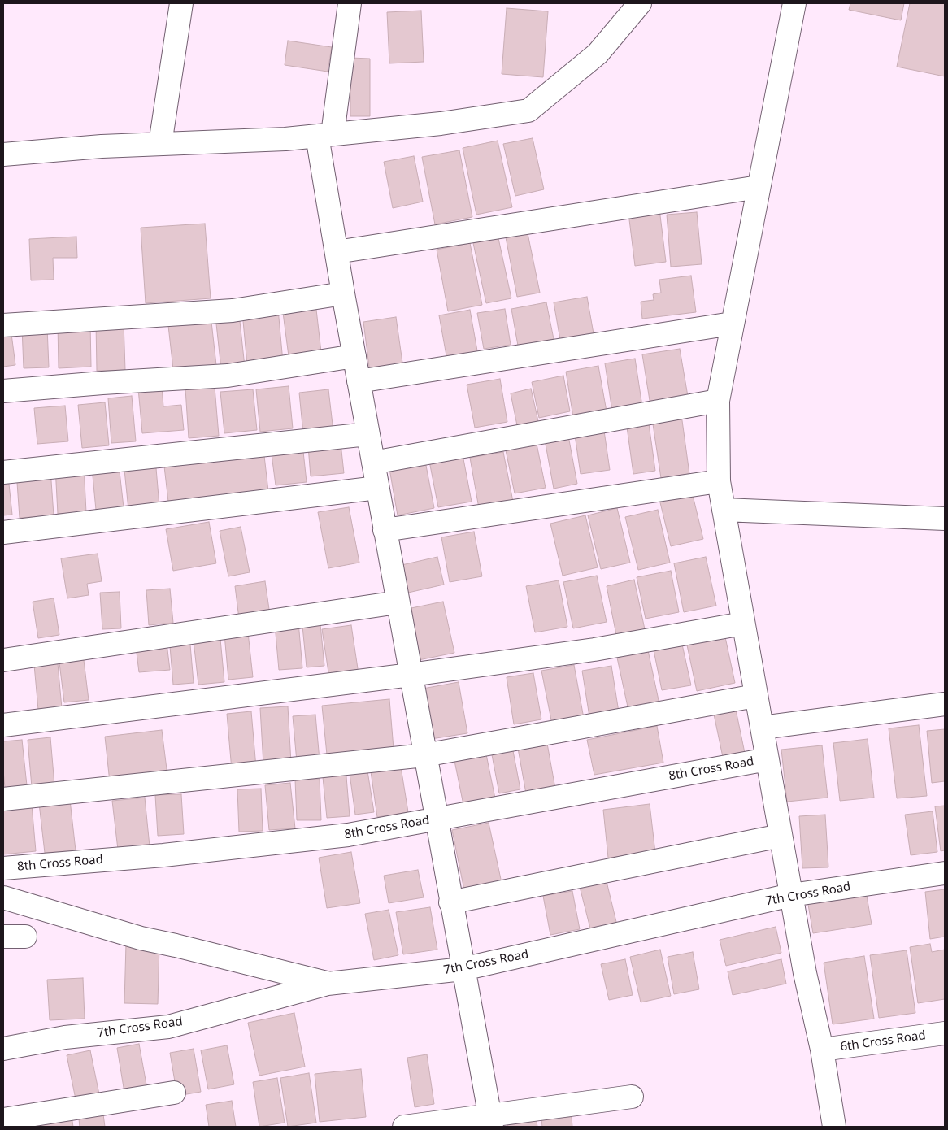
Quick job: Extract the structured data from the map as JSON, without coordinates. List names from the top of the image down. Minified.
{"streets":{"street":["8th Cross Road","7th Cross Road","6th Cross Road"]}}
